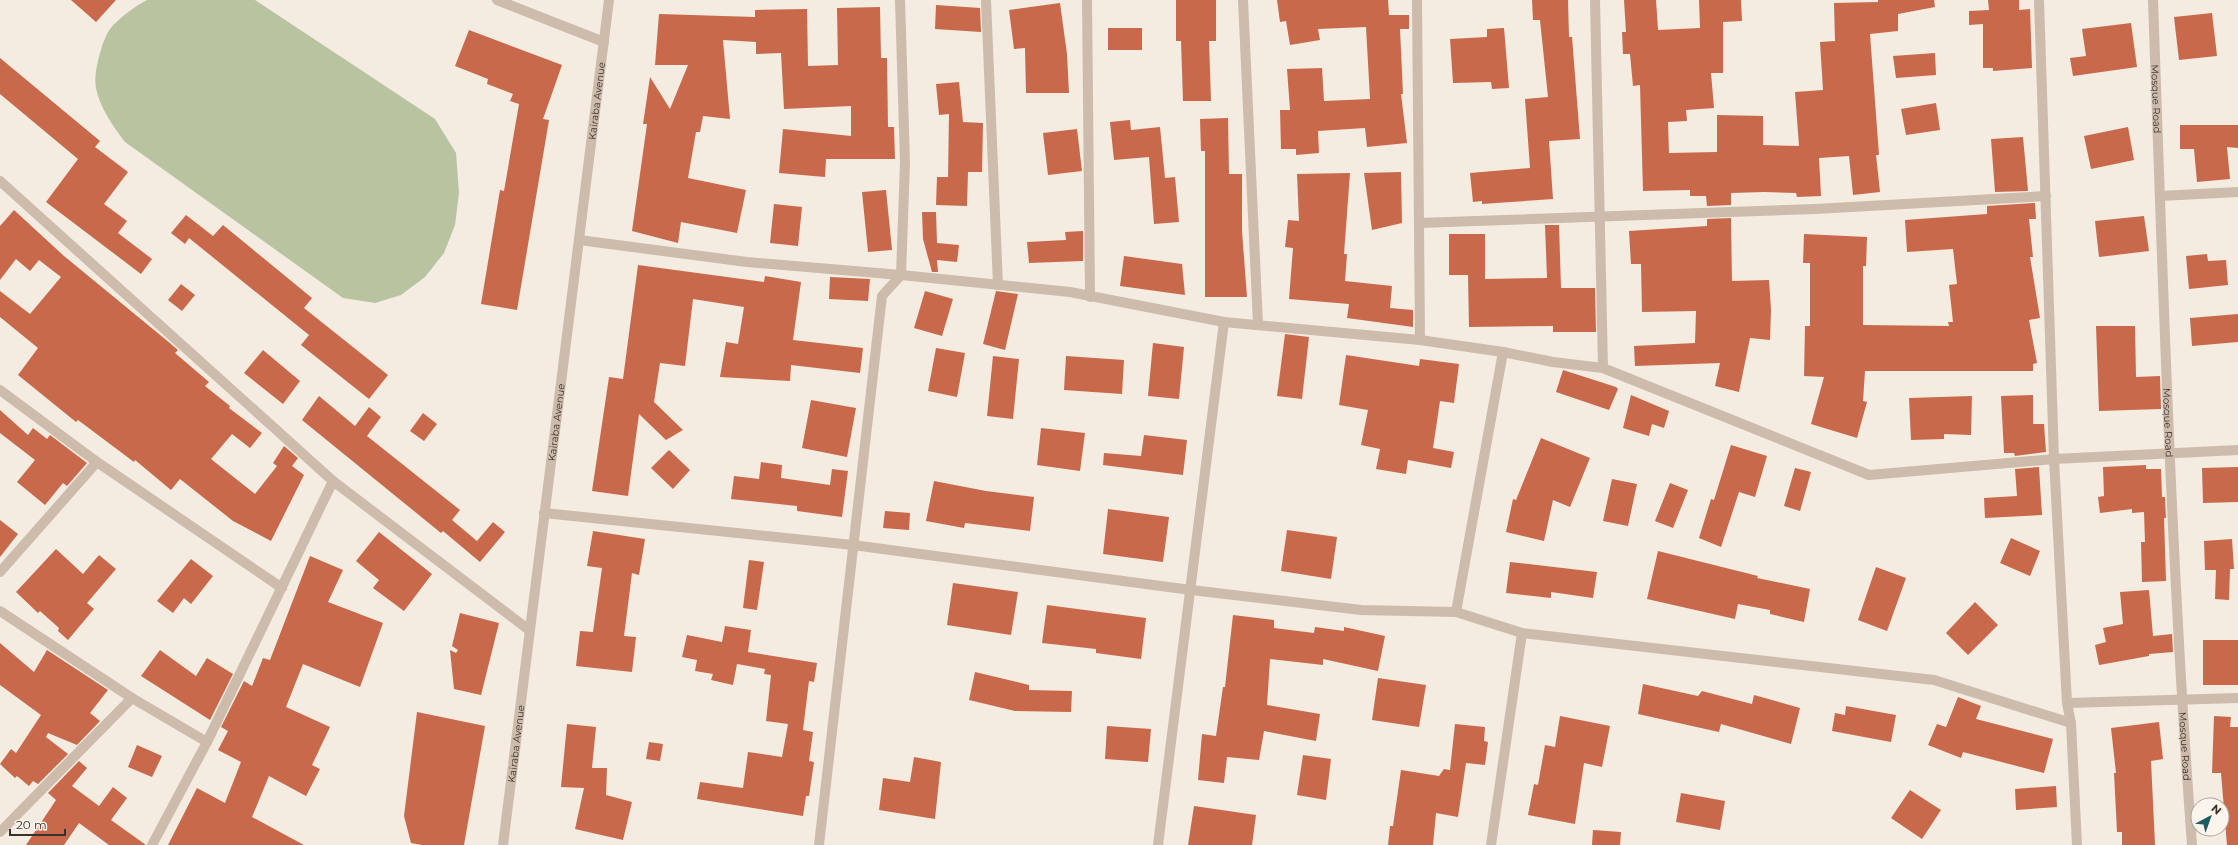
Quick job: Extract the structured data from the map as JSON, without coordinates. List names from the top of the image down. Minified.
{"streets":{"street":["Mosque Road","Kairaba Avenue"]},"scale_bar":"20 m","north":"top right"}
